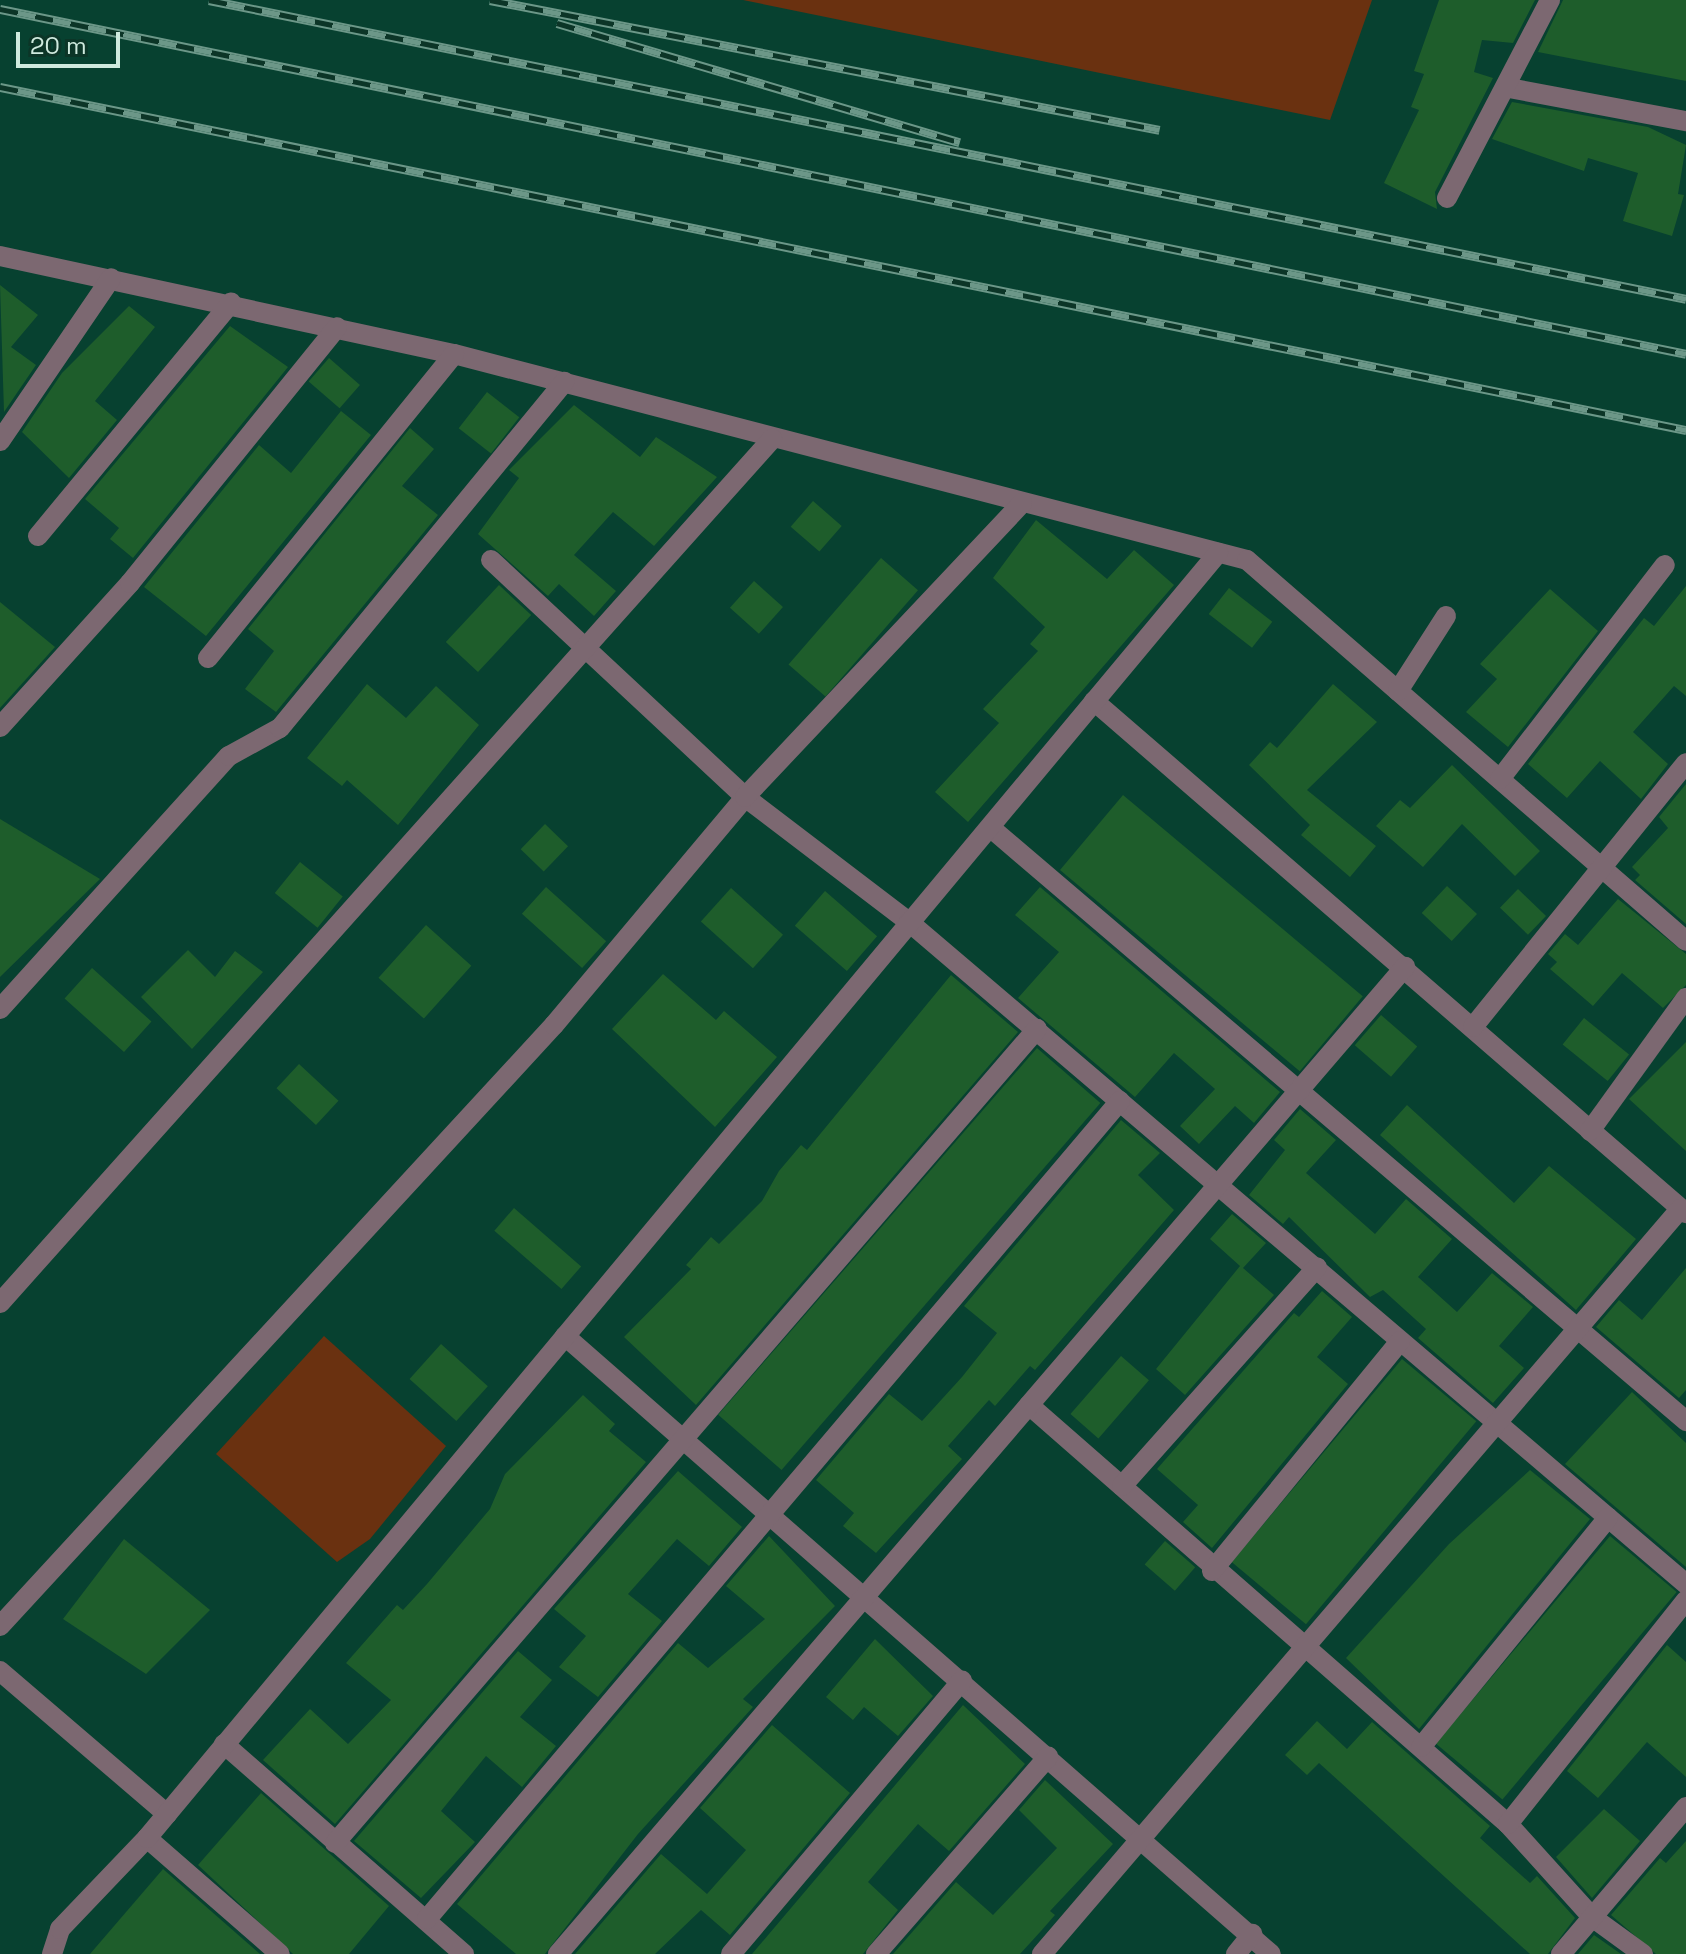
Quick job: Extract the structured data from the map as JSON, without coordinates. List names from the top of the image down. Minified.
{"scale_bar":"20 m"}
